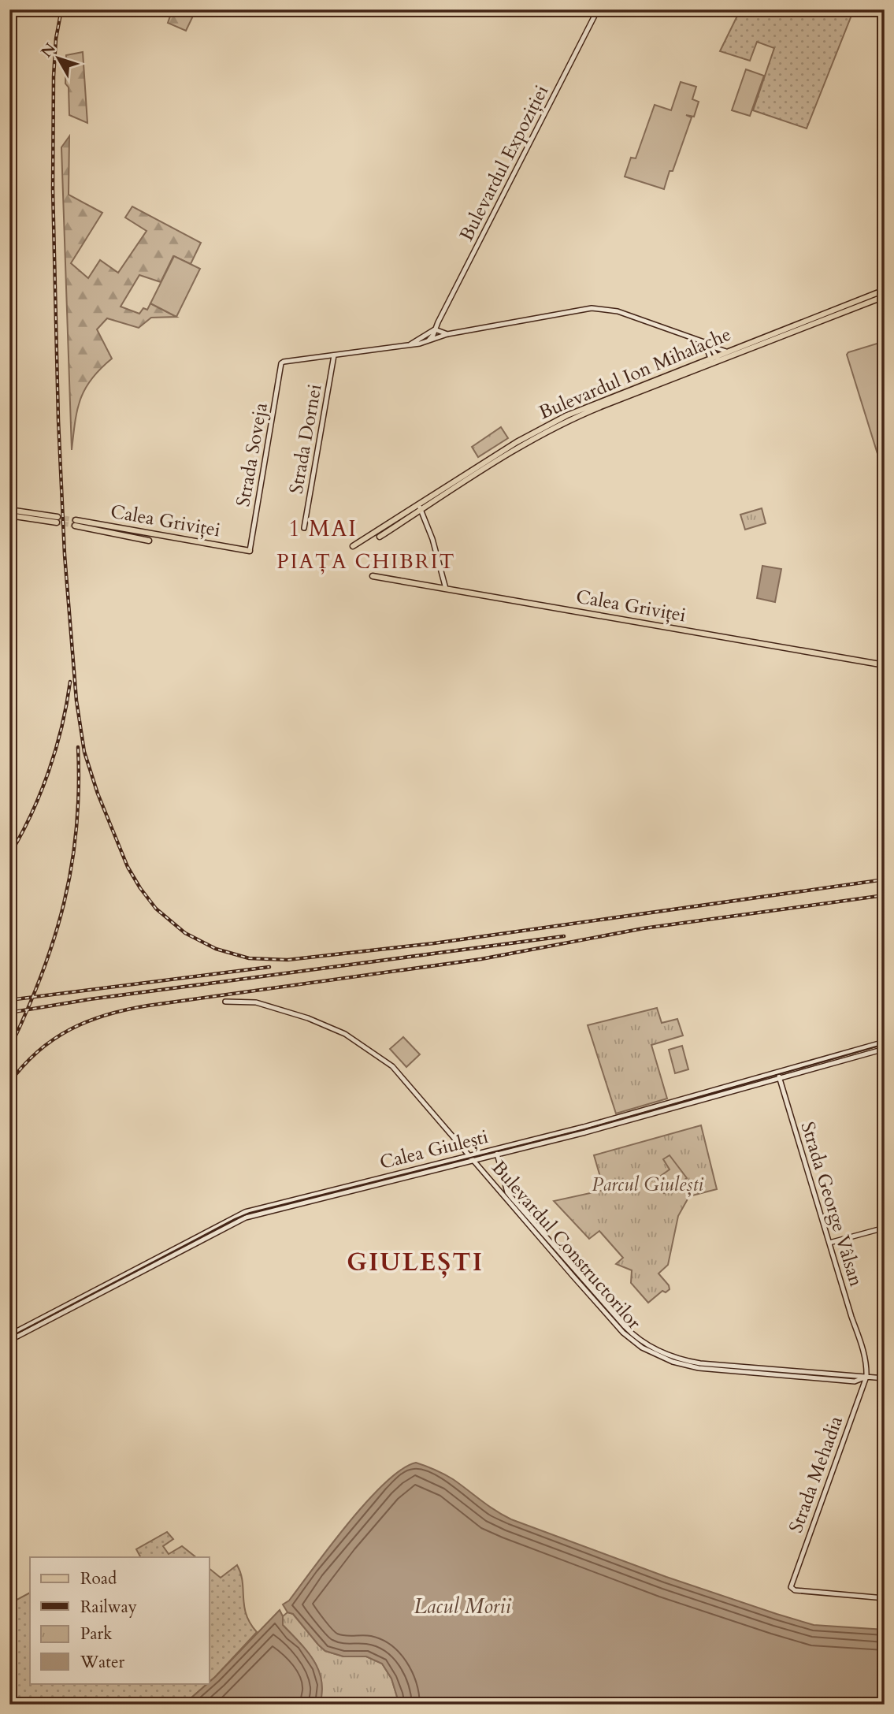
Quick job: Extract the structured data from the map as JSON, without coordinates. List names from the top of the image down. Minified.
{"streets":{"main road":["Bulevardul Ion Mihalache","Calea Griviței"],"street":["Bulevardul Expoziției","Strada Dornei","Strada Soveja","Calea Giulești","Strada George Vâlsan","Bulevardul Constructorilor","Strada Mehadia"]},"crossings":[["Strada Dornei","Strada Soveja"],["Strada Soveja","Calea Griviței"],["Calea Giulești","Strada George Vâlsan"],["Calea Giulești","Bulevardul Constructorilor"],["Strada George Vâlsan","Bulevardul Constructorilor"],["Strada George Vâlsan","Strada Mehadia"],["Bulevardul Constructorilor","Strada Mehadia"]],"districts":["1 MAI","PIAȚA CHIBRIT","GIULEȘTI"],"water":["Lacul Morii"],"parks":["Parcul Giulești"],"legend":["Road","Railway","Park","Water"],"north":"top left"}
